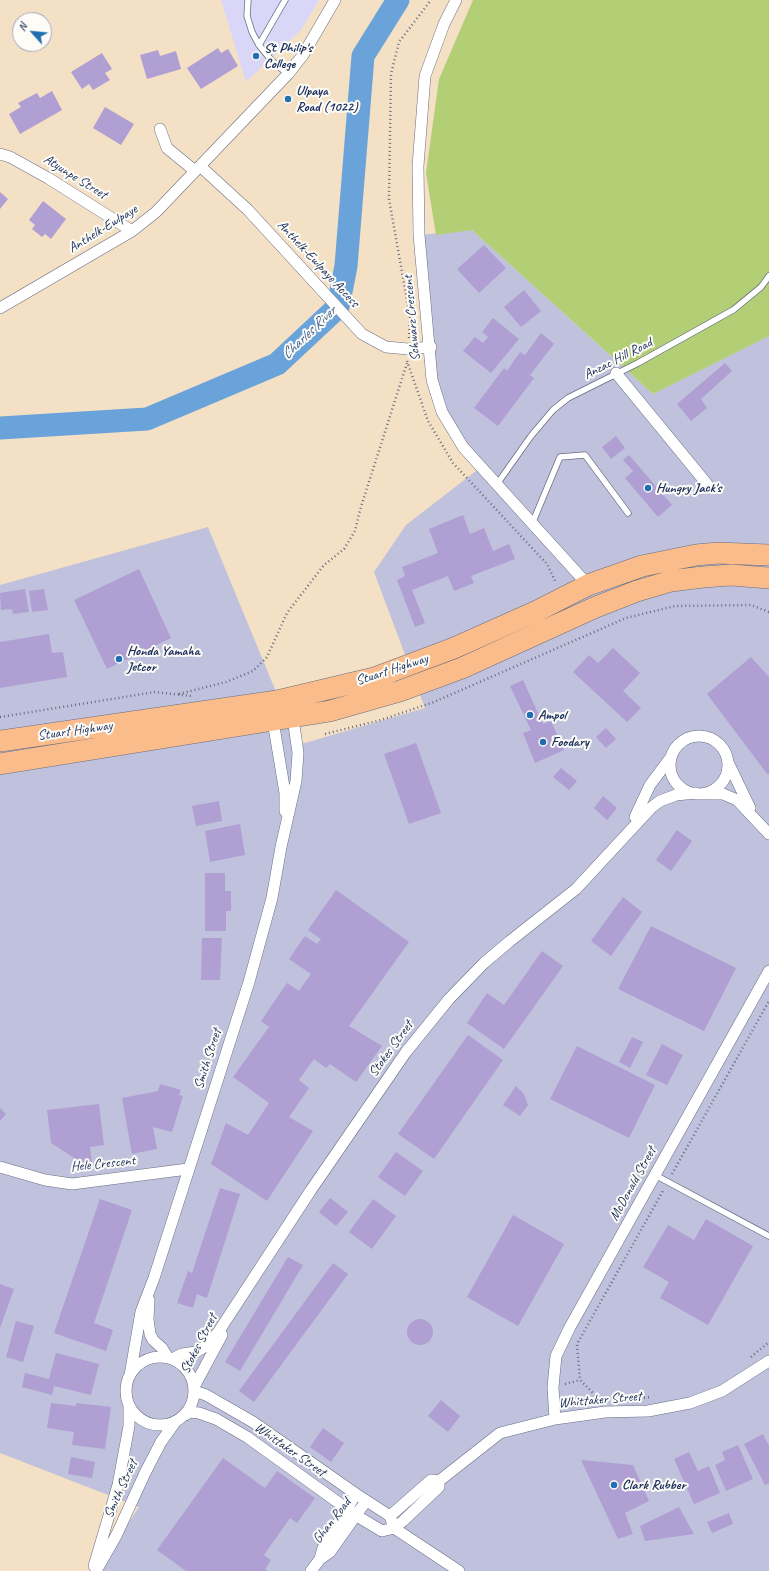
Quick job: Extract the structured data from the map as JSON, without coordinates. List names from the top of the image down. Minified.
{"streets":{"highway":["Stuart Highway"],"street":["Atyunpe Street","Anthelk-Ewlpaye","Anthelk-Ewlpaye Access","Schwarz Crescent","Stokes Street","Smith Street","Hele Crescent","McDonald Street","Whittaker Street","Ghan Road"],"lane":["Anzac Hill Road"]},"crossings":[["Atyunpe Street","Anthelk-Ewlpaye"],["Anthelk-Ewlpaye","Anthelk-Ewlpaye Access"],["Anthelk-Ewlpaye Access","Schwarz Crescent"],["Schwarz Crescent","Anzac Hill Road"],["Schwarz Crescent","Stuart Highway"],["Stuart Highway","Smith Street"],["Stokes Street","Smith Street"],["Stokes Street","Whittaker Street"],["Smith Street","Hele Crescent"],["Smith Street","Whittaker Street"],["McDonald Street","Whittaker Street"],["Whittaker Street","Ghan Road"]],"water":["Charles River"],"places":["St Philip's College","Ulpaya Road (1022)","Hungry Jack's","Honda Yamaha Jetcor","Ampol","Foodary","Clark Rubber"],"north":"top left"}
